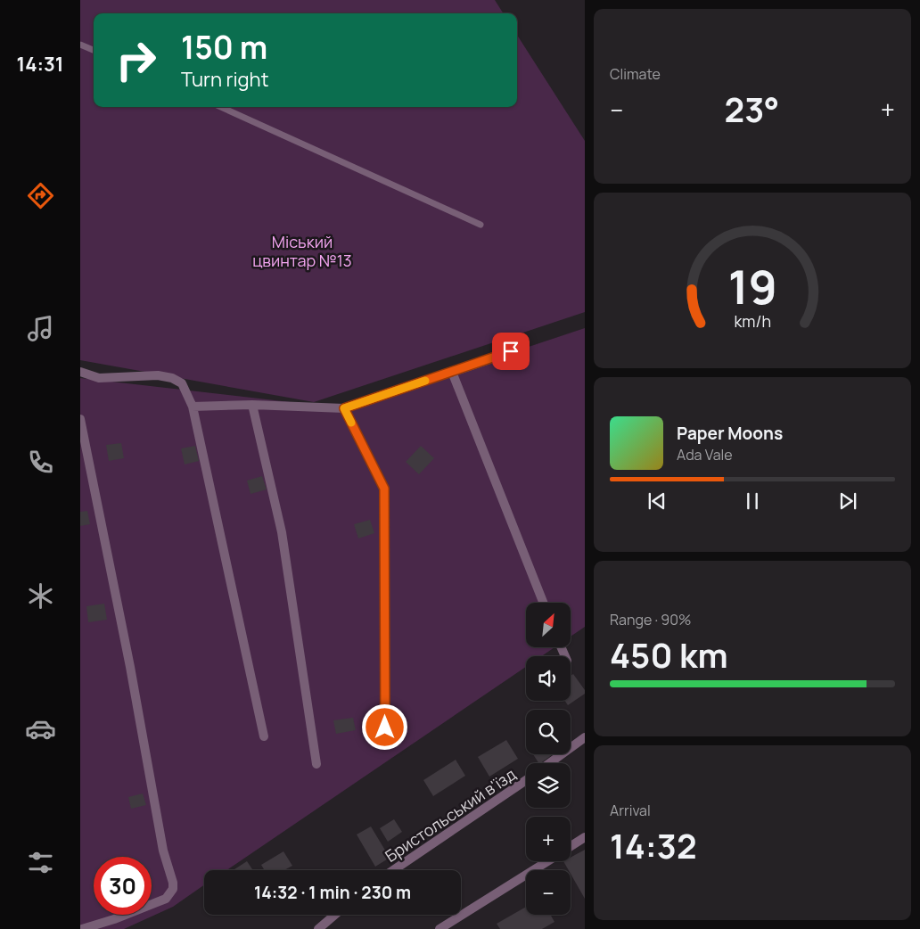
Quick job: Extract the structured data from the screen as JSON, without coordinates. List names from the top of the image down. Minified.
{"streets":{"street":["Бристольський в'їзд"]},"parks":["Міський цвинтар №13"],"north":"top right","page":{"tabs":"14:31","tile":["Climate",["Range · 90%","450 km"],["Arrival","14:32"]],"turn":["150 m","Turn right"],"heat":["−","23°","+"],"song":["Paper Moons","Ada Vale"],"map_buttons":["+","−"],"limit":"30","trip":"14:32 · 1 min · 230 m","gauge":["19","km/h"]}}
